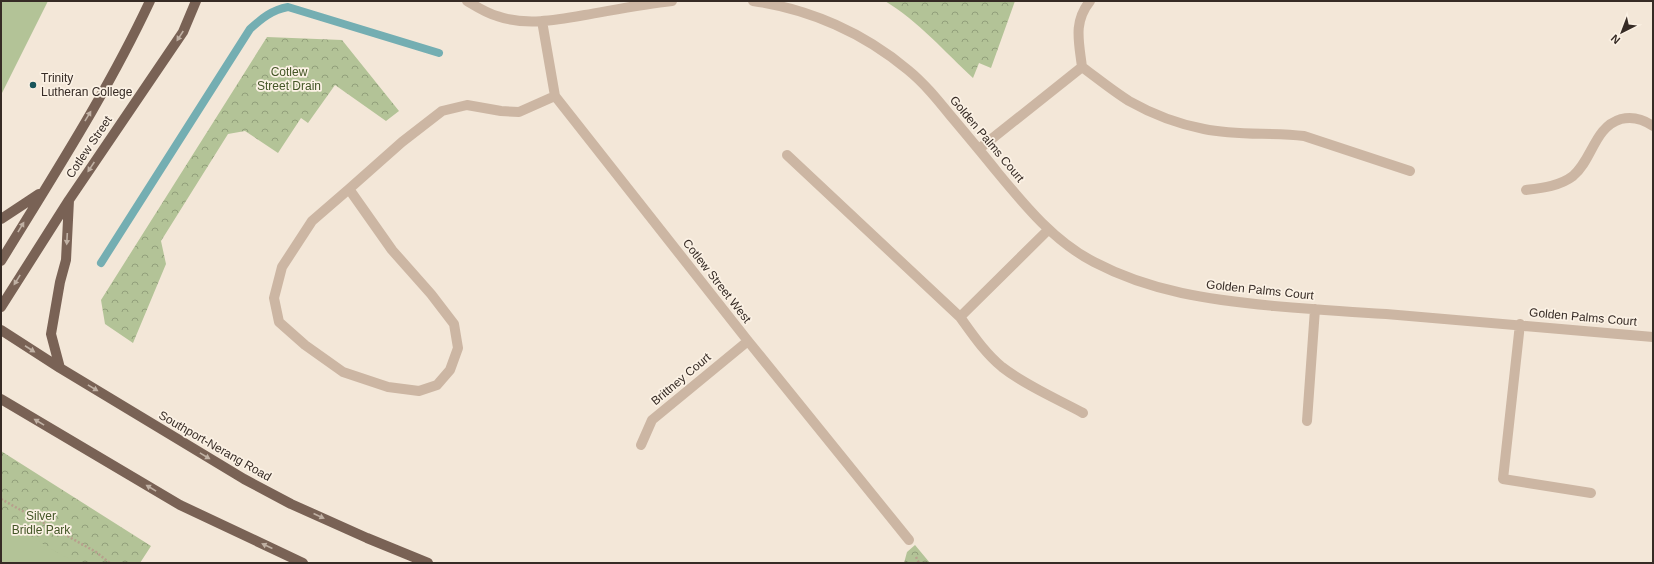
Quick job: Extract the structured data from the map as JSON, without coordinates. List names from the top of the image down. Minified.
{"streets":{"main road":["Cotlew Street","Southport-Nerang Road"],"street":["Golden Palms Court","Cotlew Street West","Brittney Court"]},"crossings":[["Cotlew Street West","Brittney Court"]],"parks":["Cotlew Street Drain","Silver Bridle Park"],"places":["Trinity Lutheran College"],"north":"bottom left"}
